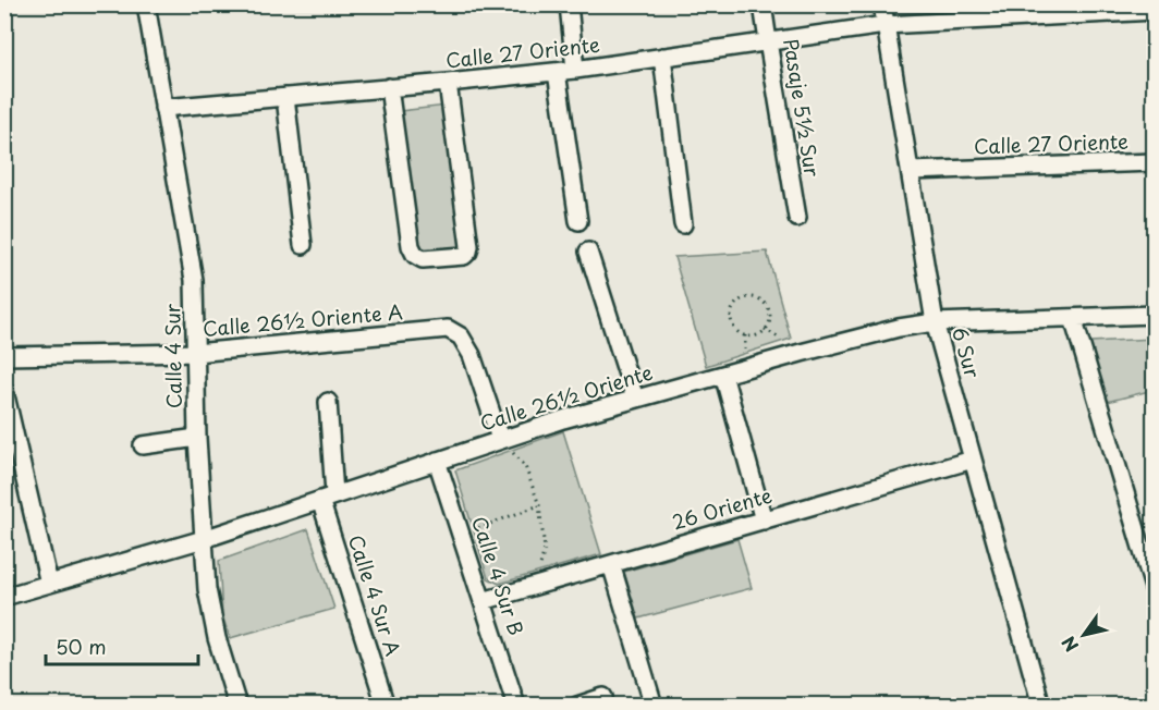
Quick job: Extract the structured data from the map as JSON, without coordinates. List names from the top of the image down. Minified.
{"streets":{"street":["Calle 27 Oriente","Pasaje 5½ Sur","Calle 26½ Oriente A","6 Sur","Calle 4 Sur","Calle 26½ Oriente","26 Oriente","Calle 4 Sur B","Calle 4 Sur A"]},"crossings":[["Calle 27 Oriente","Pasaje 5½ Sur"],["Calle 27 Oriente","6 Sur"],["Calle 27 Oriente","Calle 4 Sur"],["Calle 26½ Oriente A","Calle 4 Sur"],["Calle 26½ Oriente A","Calle 26½ Oriente"],["6 Sur","Calle 26½ Oriente"],["6 Sur","26 Oriente"],["Calle 4 Sur","Calle 26½ Oriente"],["Calle 26½ Oriente","Calle 4 Sur B"],["Calle 26½ Oriente","Calle 4 Sur A"],["26 Oriente","Calle 4 Sur B"]],"scale_bar":"50 m","north":"bottom left"}
